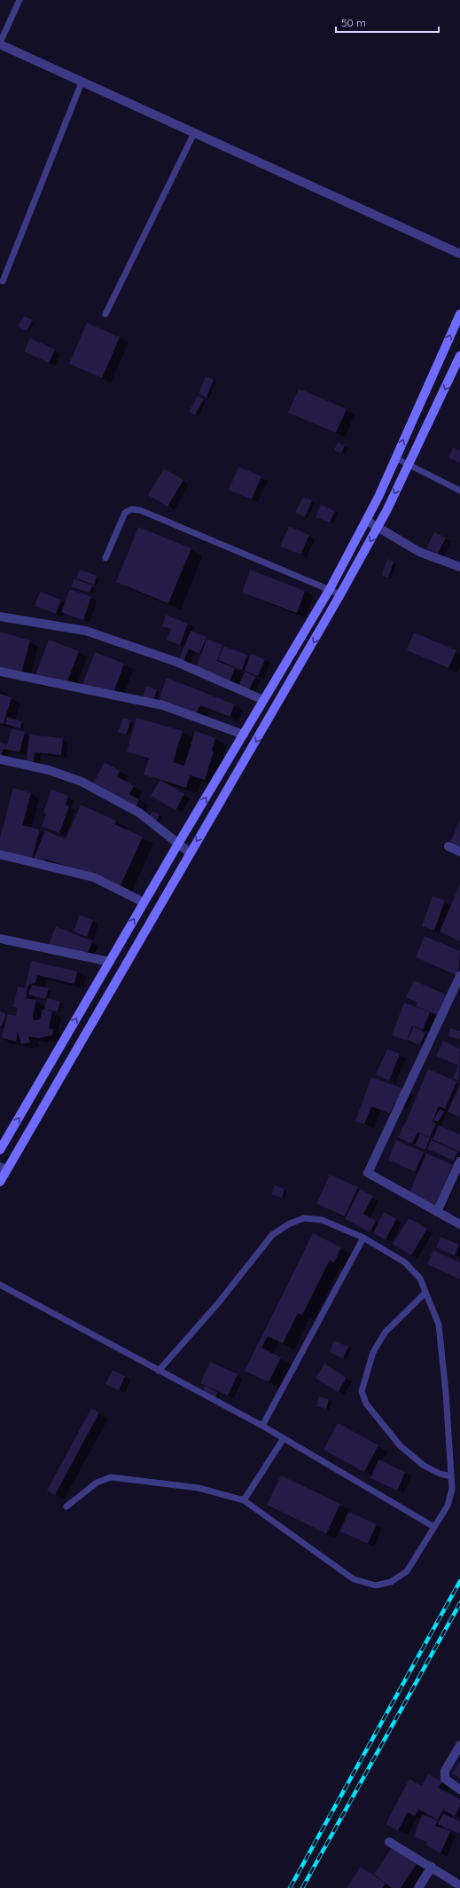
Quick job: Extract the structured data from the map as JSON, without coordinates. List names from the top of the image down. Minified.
{"scale_bar":"50 m"}
